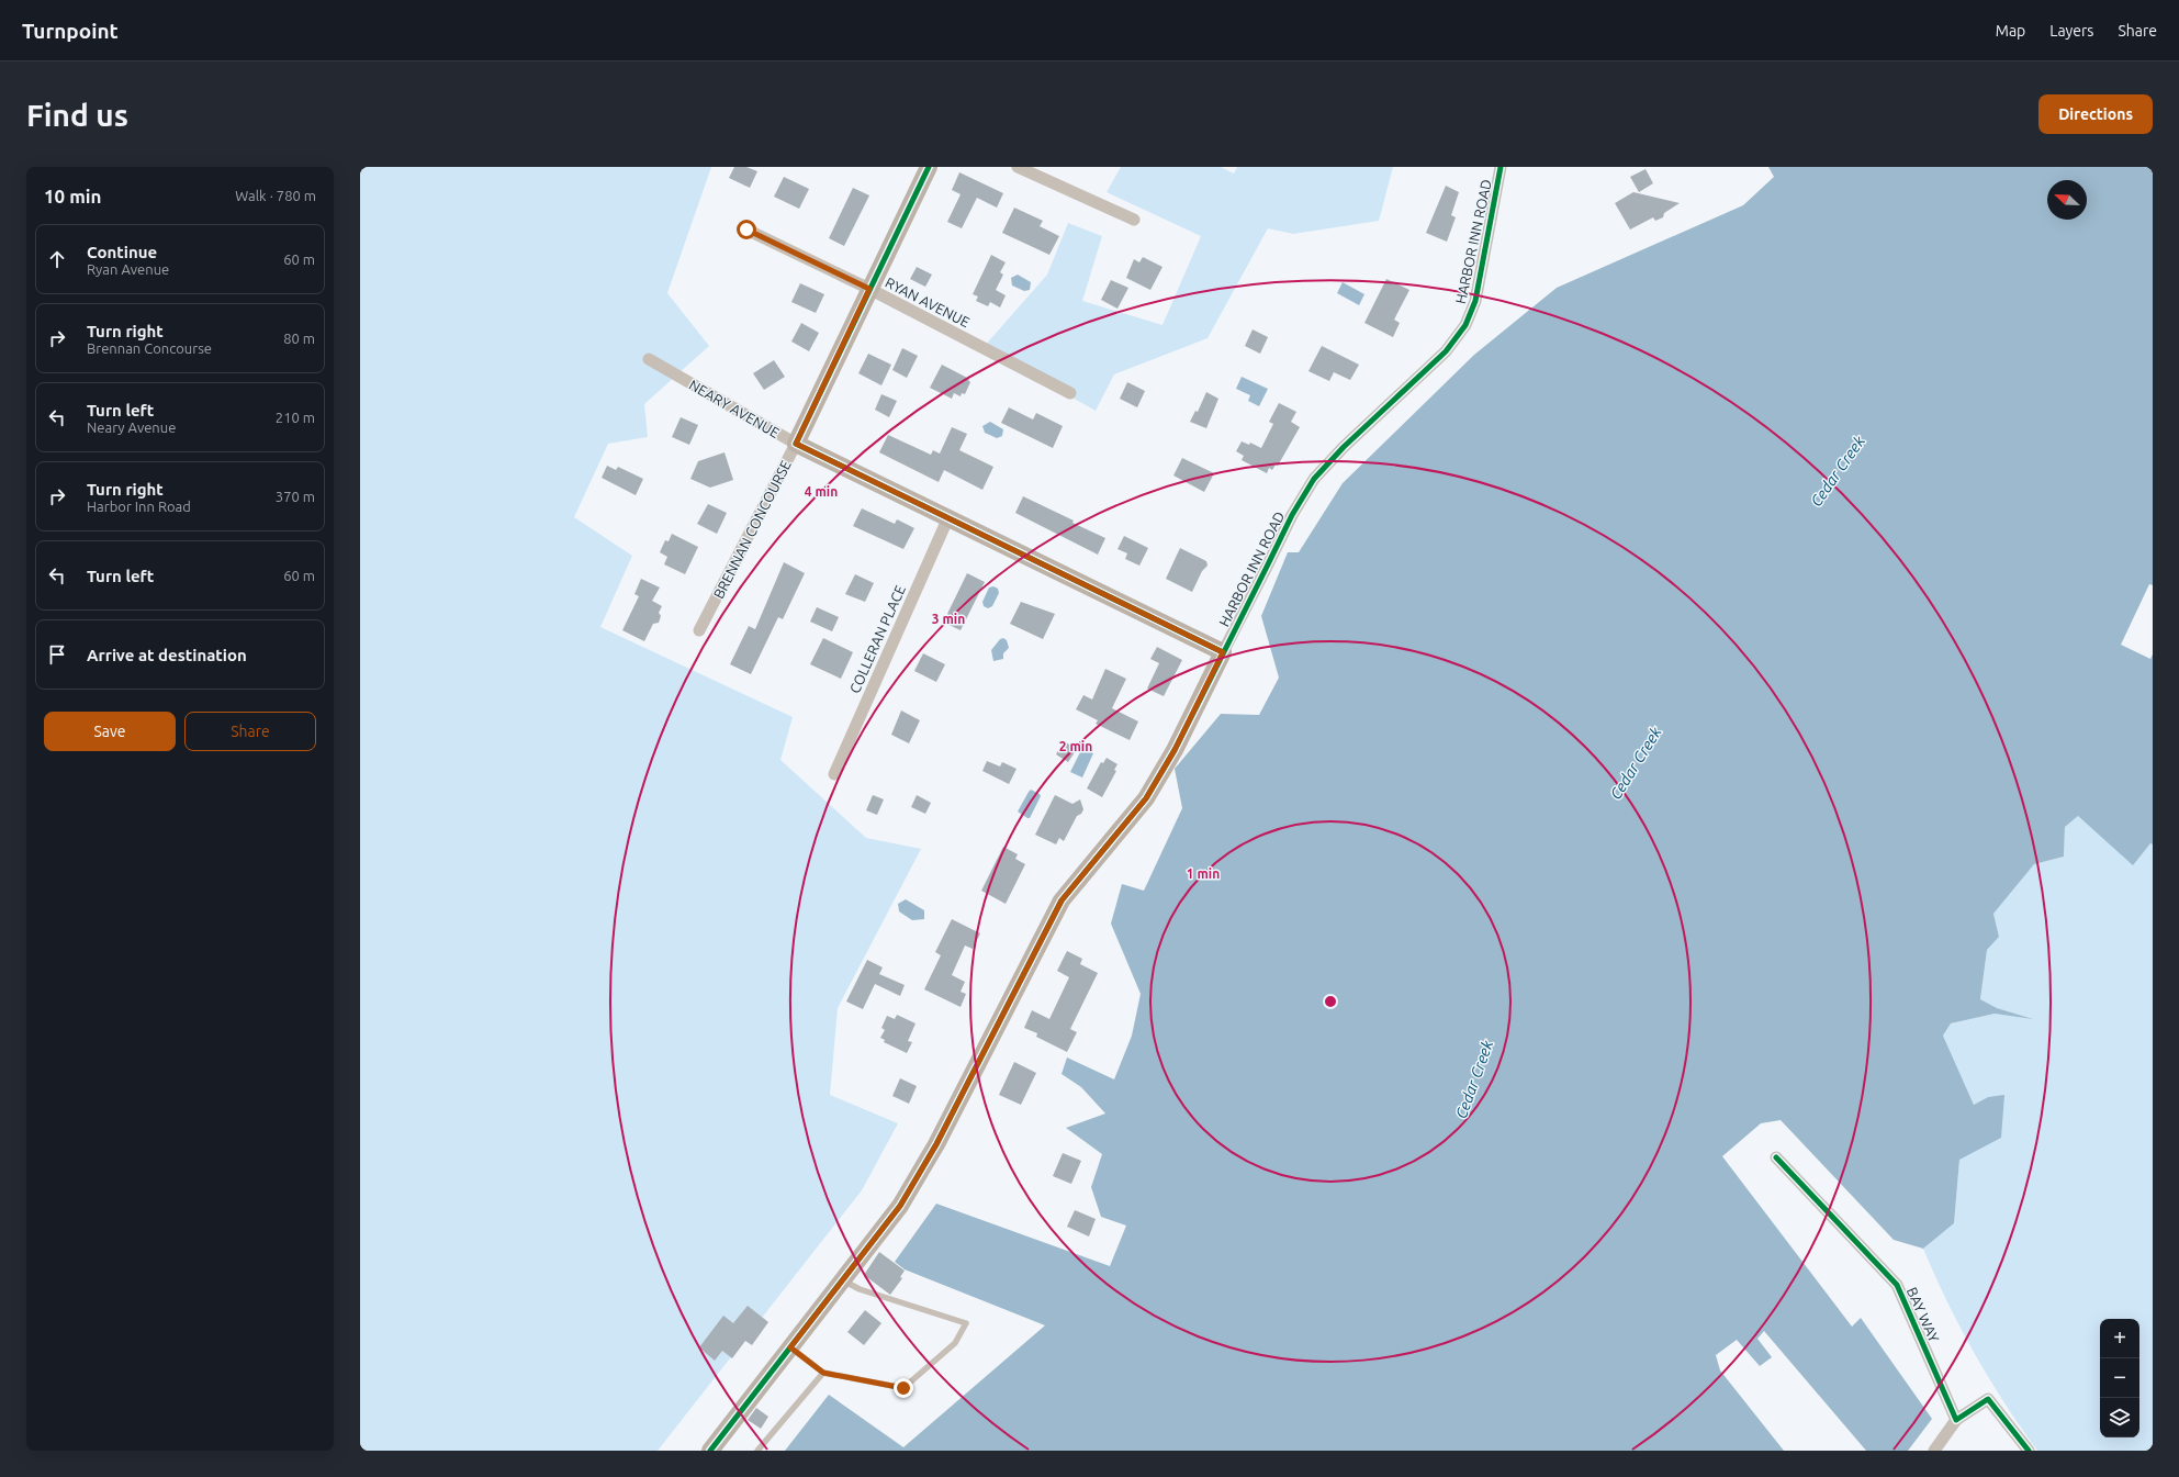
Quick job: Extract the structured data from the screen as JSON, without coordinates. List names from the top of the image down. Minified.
{"streets":{"main road":["HARBOR INN ROAD","NEARY AVENUE","BRENNAN CONCOURSE"],"street":["RYAN AVENUE","COLLERAN PLACE","BAY WAY"]},"crossings":[["HARBOR INN ROAD","NEARY AVENUE"],["RYAN AVENUE","BRENNAN CONCOURSE"],["NEARY AVENUE","BRENNAN CONCOURSE"],["NEARY AVENUE","COLLERAN PLACE"]],"water":["Cedar Creek"],"north":"top left","page":{"header":"Turnpoint","nav":["Map","Layers","Share"],"buttons":["Directions",["Save","Share"]],"title":"Find us","heading":["10 min","Walk · 780 m"],"list":[["Continue","Ryan Avenue","60 m"],["Turn right","Brennan Concourse","80 m"],["Turn left","Neary Avenue","210 m"],["Turn right","Harbor Inn Road","370 m"],["Turn left","60 m"],"Arrive at destination"],"map_buttons":["+","−"]},"rings":["4 min","3 min","2 min","1 min"]}
